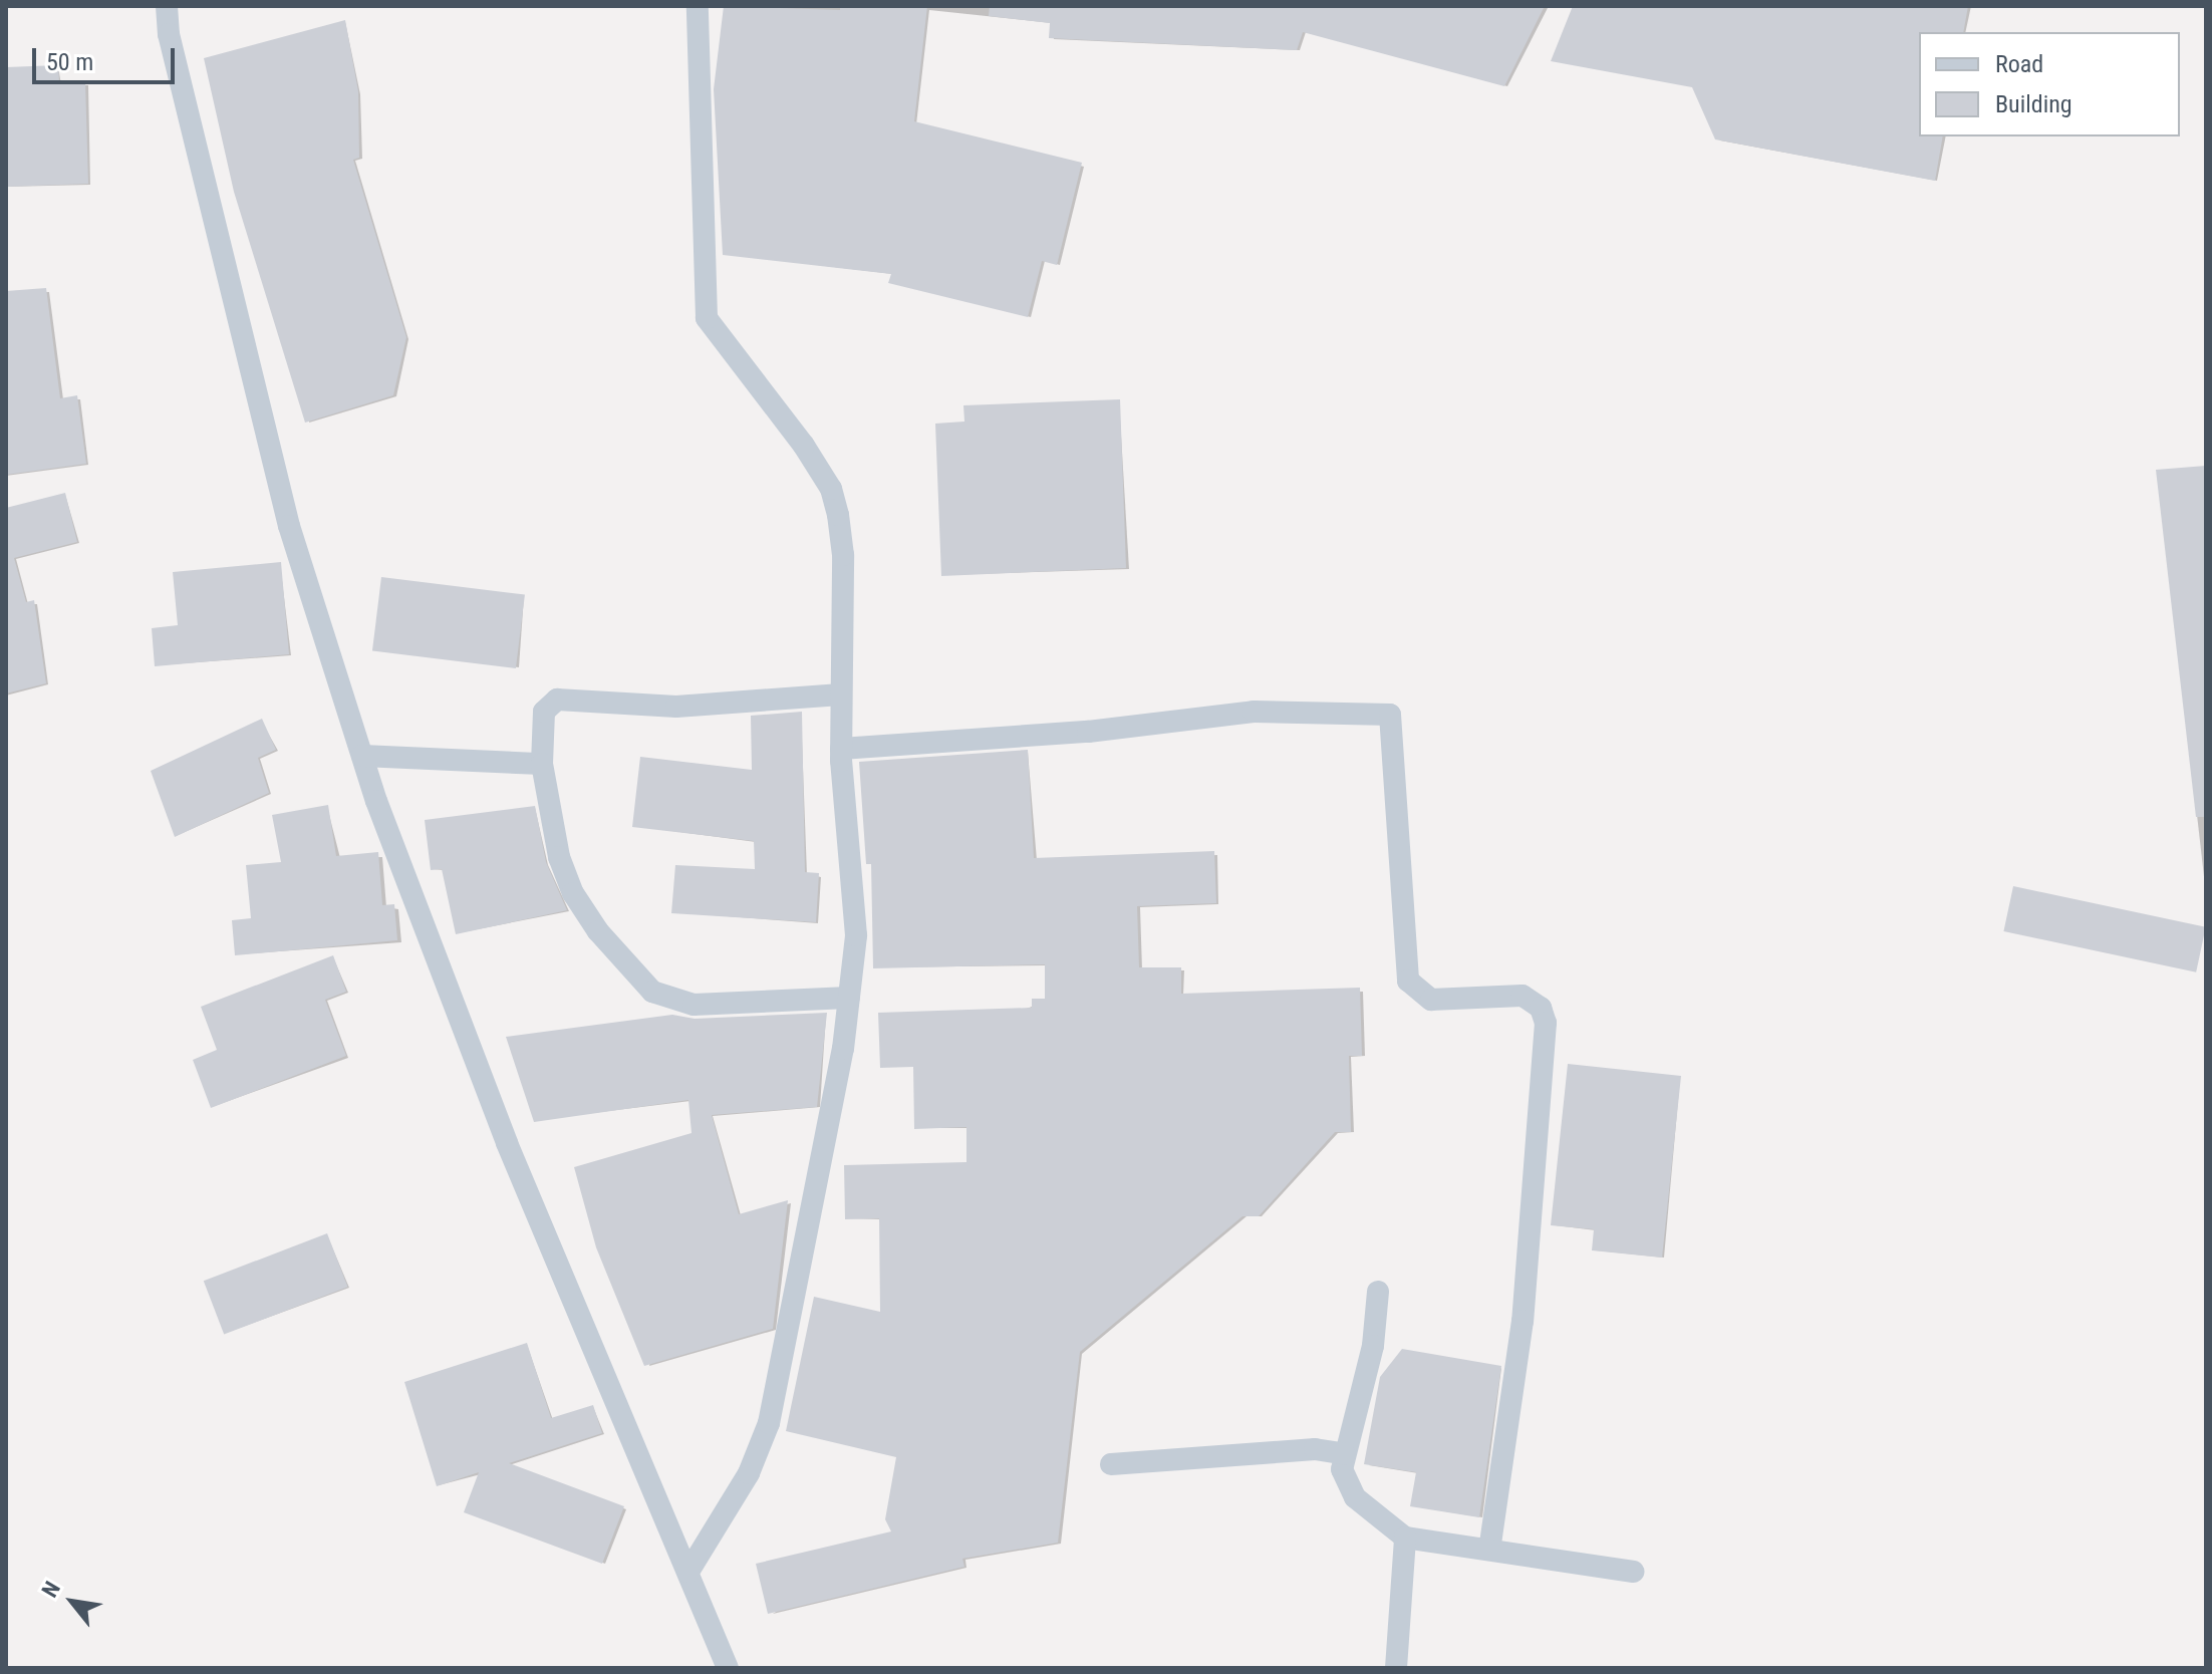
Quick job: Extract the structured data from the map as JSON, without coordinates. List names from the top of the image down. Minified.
{"legend":["Road","Building"],"scale_bar":"50 m","north":"top left"}
